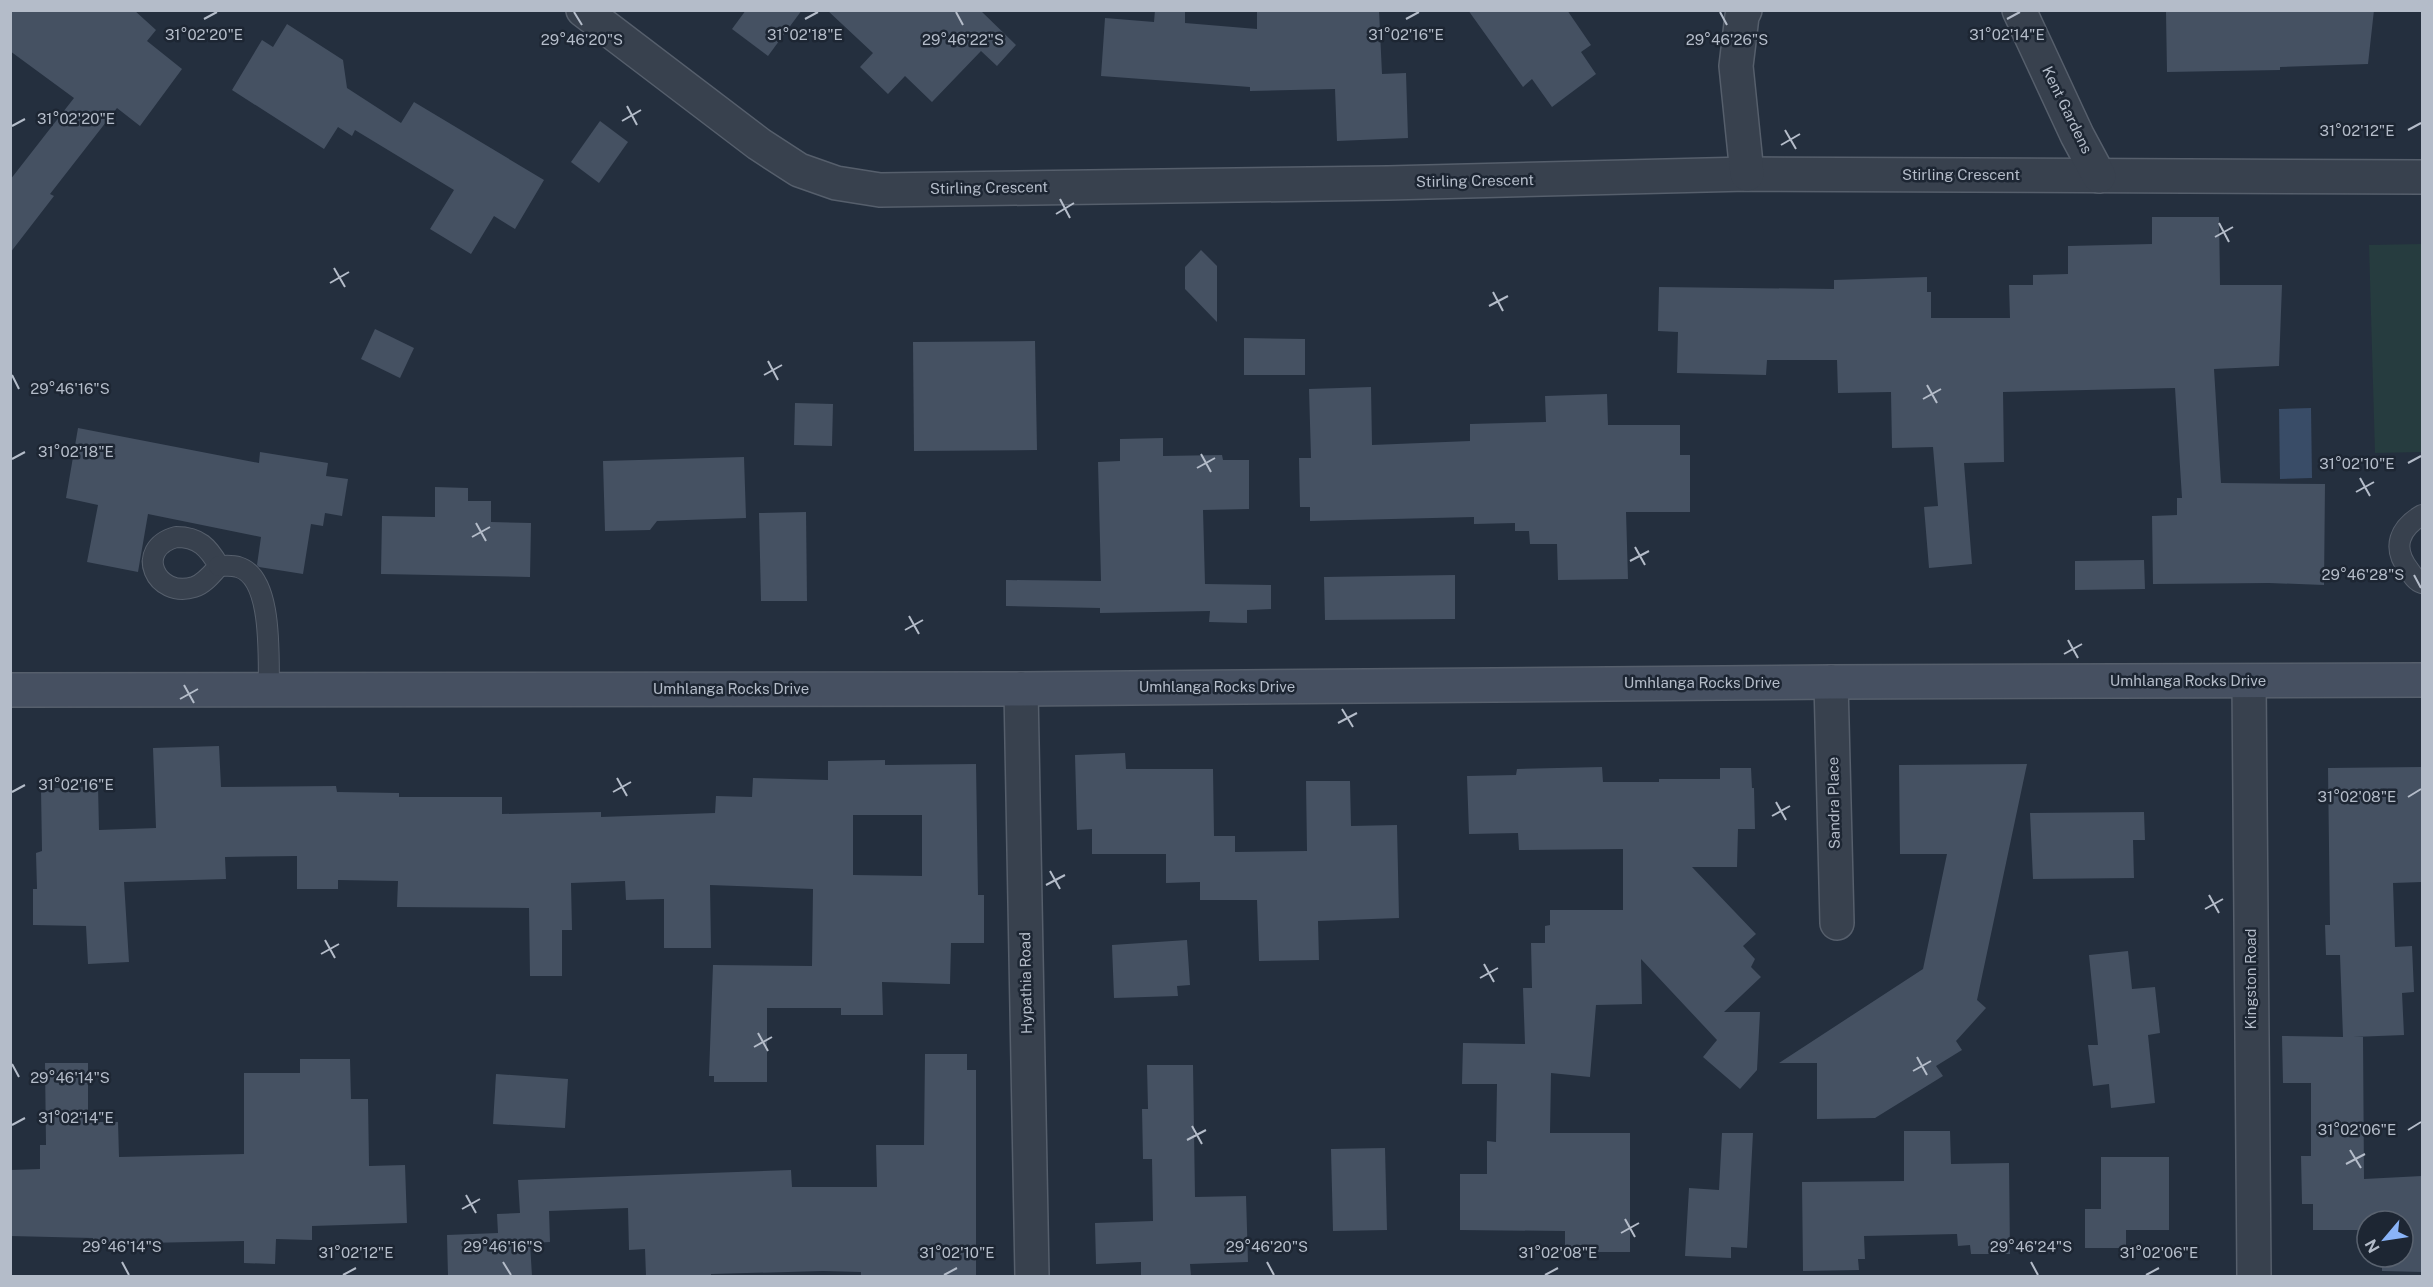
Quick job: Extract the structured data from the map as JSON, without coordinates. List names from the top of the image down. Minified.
{"streets":{"main road":["Umhlanga Rocks Drive"],"street":["Kent Gardens","Stirling Crescent","Sandra Place","Kingston Road","Hypathia Road"]},"crossings":[["Kent Gardens","Stirling Crescent"],["Umhlanga Rocks Drive","Sandra Place"],["Umhlanga Rocks Drive","Kingston Road"],["Umhlanga Rocks Drive","Hypathia Road"]],"north":"bottom left","coordinates":["31°02'20\"E","31°02'18\"E","31°02'16\"E","31°02'14\"E","29°46'20\"S","29°46'22\"S","29°46'26\"S","31°02'12\"E","29°46'16\"S","31°02'10\"E","29°46'28\"S","31°02'08\"E","29°46'14\"S","31°02'06\"E","29°46'24\"S"]}
